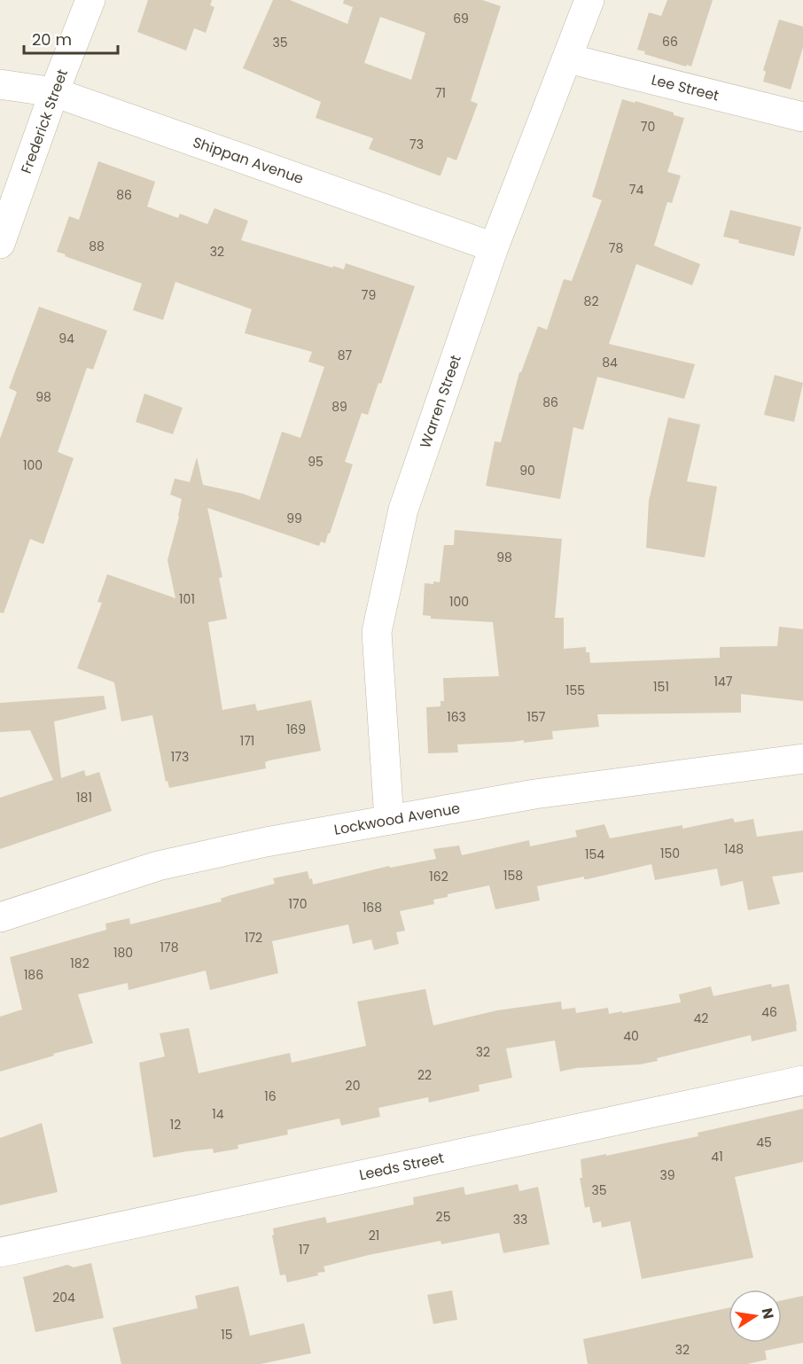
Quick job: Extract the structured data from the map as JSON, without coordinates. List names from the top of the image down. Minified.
{"streets":{"street":["Lee Street","Frederick Street","Shippan Avenue","Warren Street","Lockwood Avenue","Leeds Street"]},"crossings":[["Lee Street","Warren Street"],["Frederick Street","Shippan Avenue"],["Shippan Avenue","Warren Street"],["Warren Street","Lockwood Avenue"]],"house_numbers":["69","66","35","71","70","73","74","86","88","78","32","79","82","94","87","84","98","86","89","95","100","90","99","98","101","100","147","151","155","163","157","169","171","173","181","148","150","154","158","162","170","168","172","178","180","182","186","46","42","40","32","22","20","16","14","12","45","41","39","35","25","33","21","17","204","15","32"],"scale_bar":"20 m","north":"right"}
